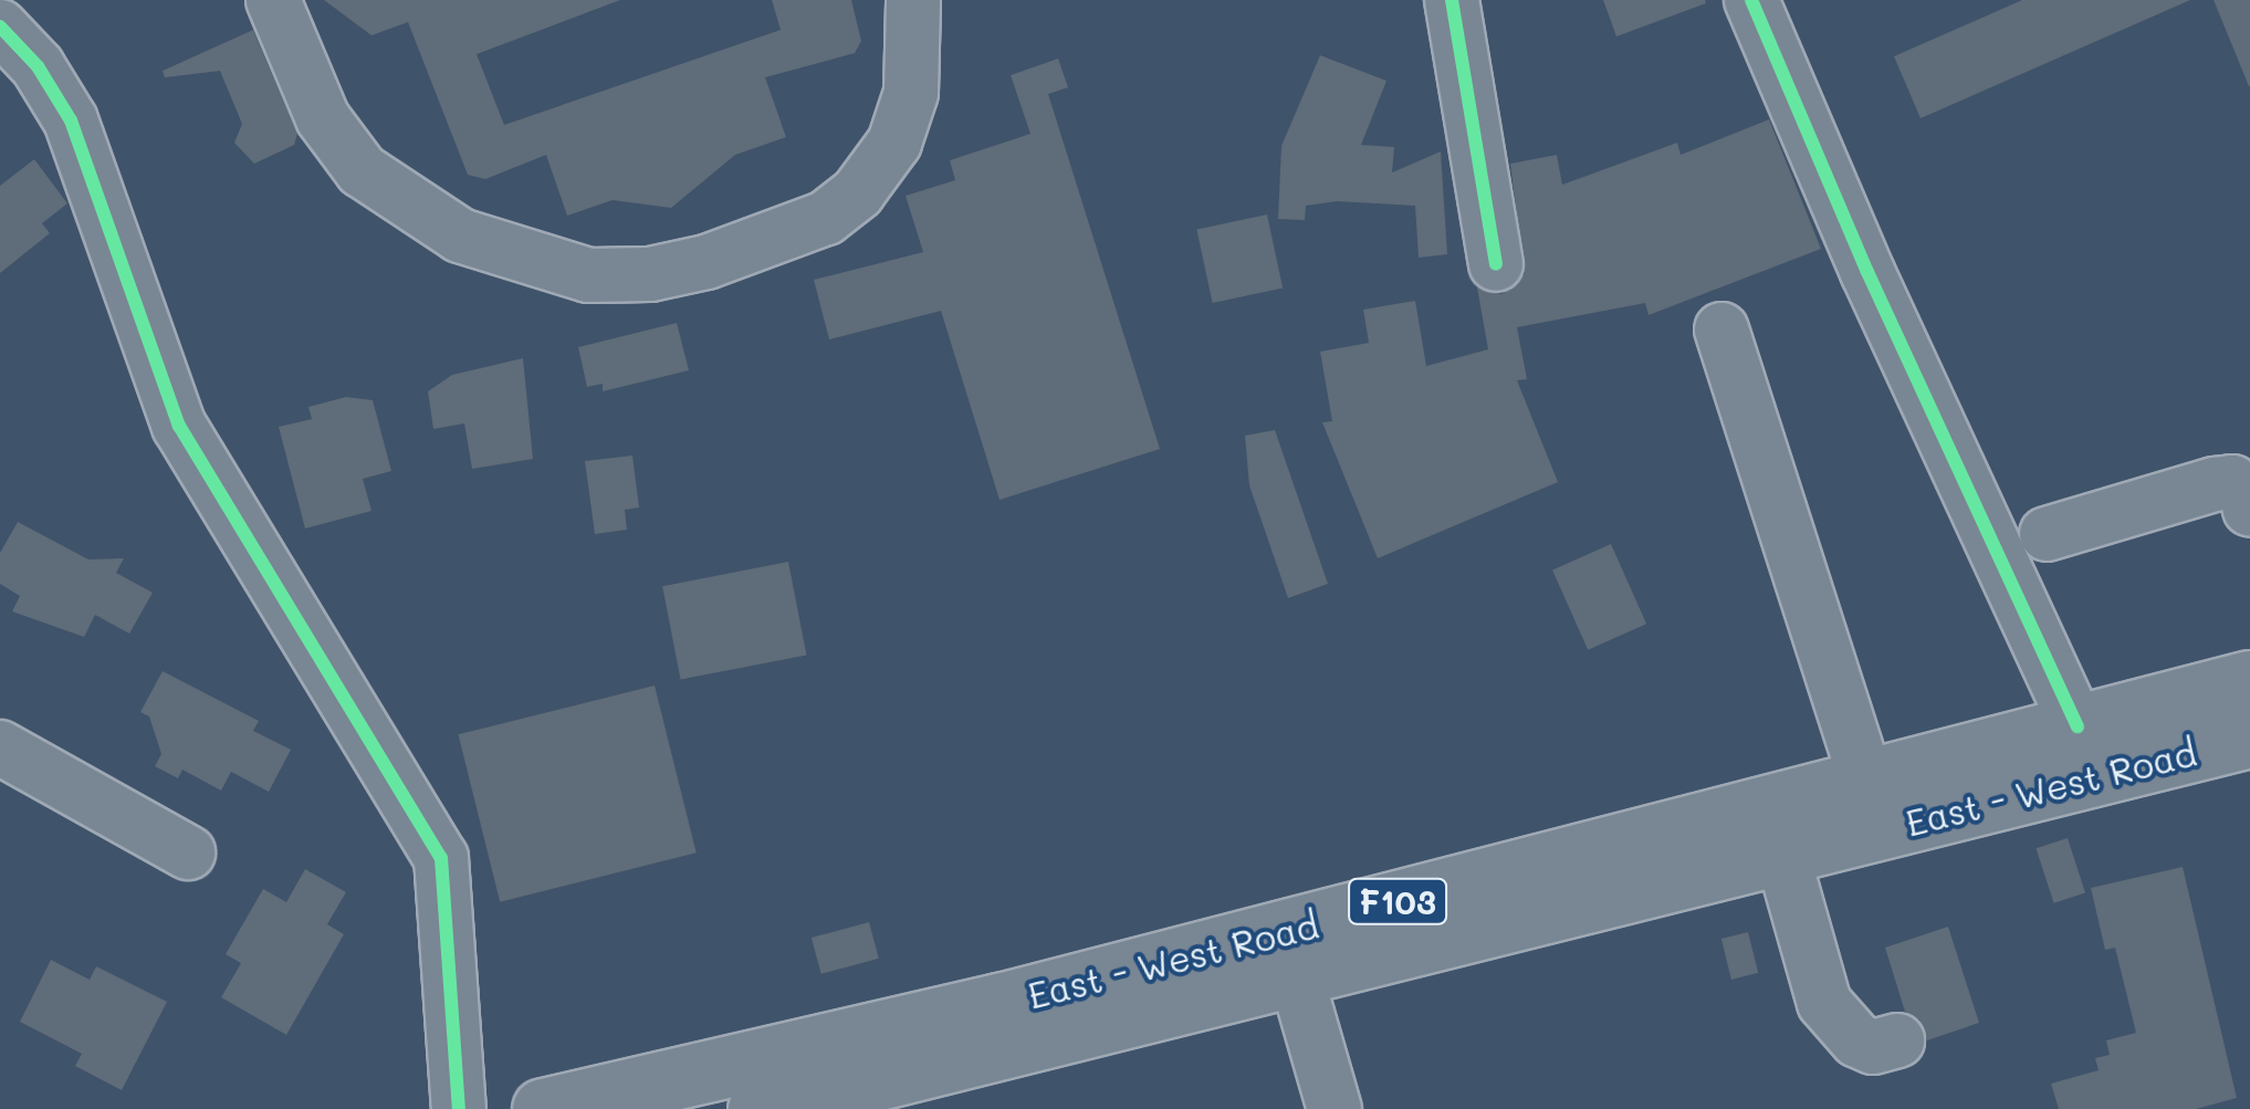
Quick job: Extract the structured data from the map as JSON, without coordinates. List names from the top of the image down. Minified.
{"streets":{"main road":["East - West Road","F103"]}}
